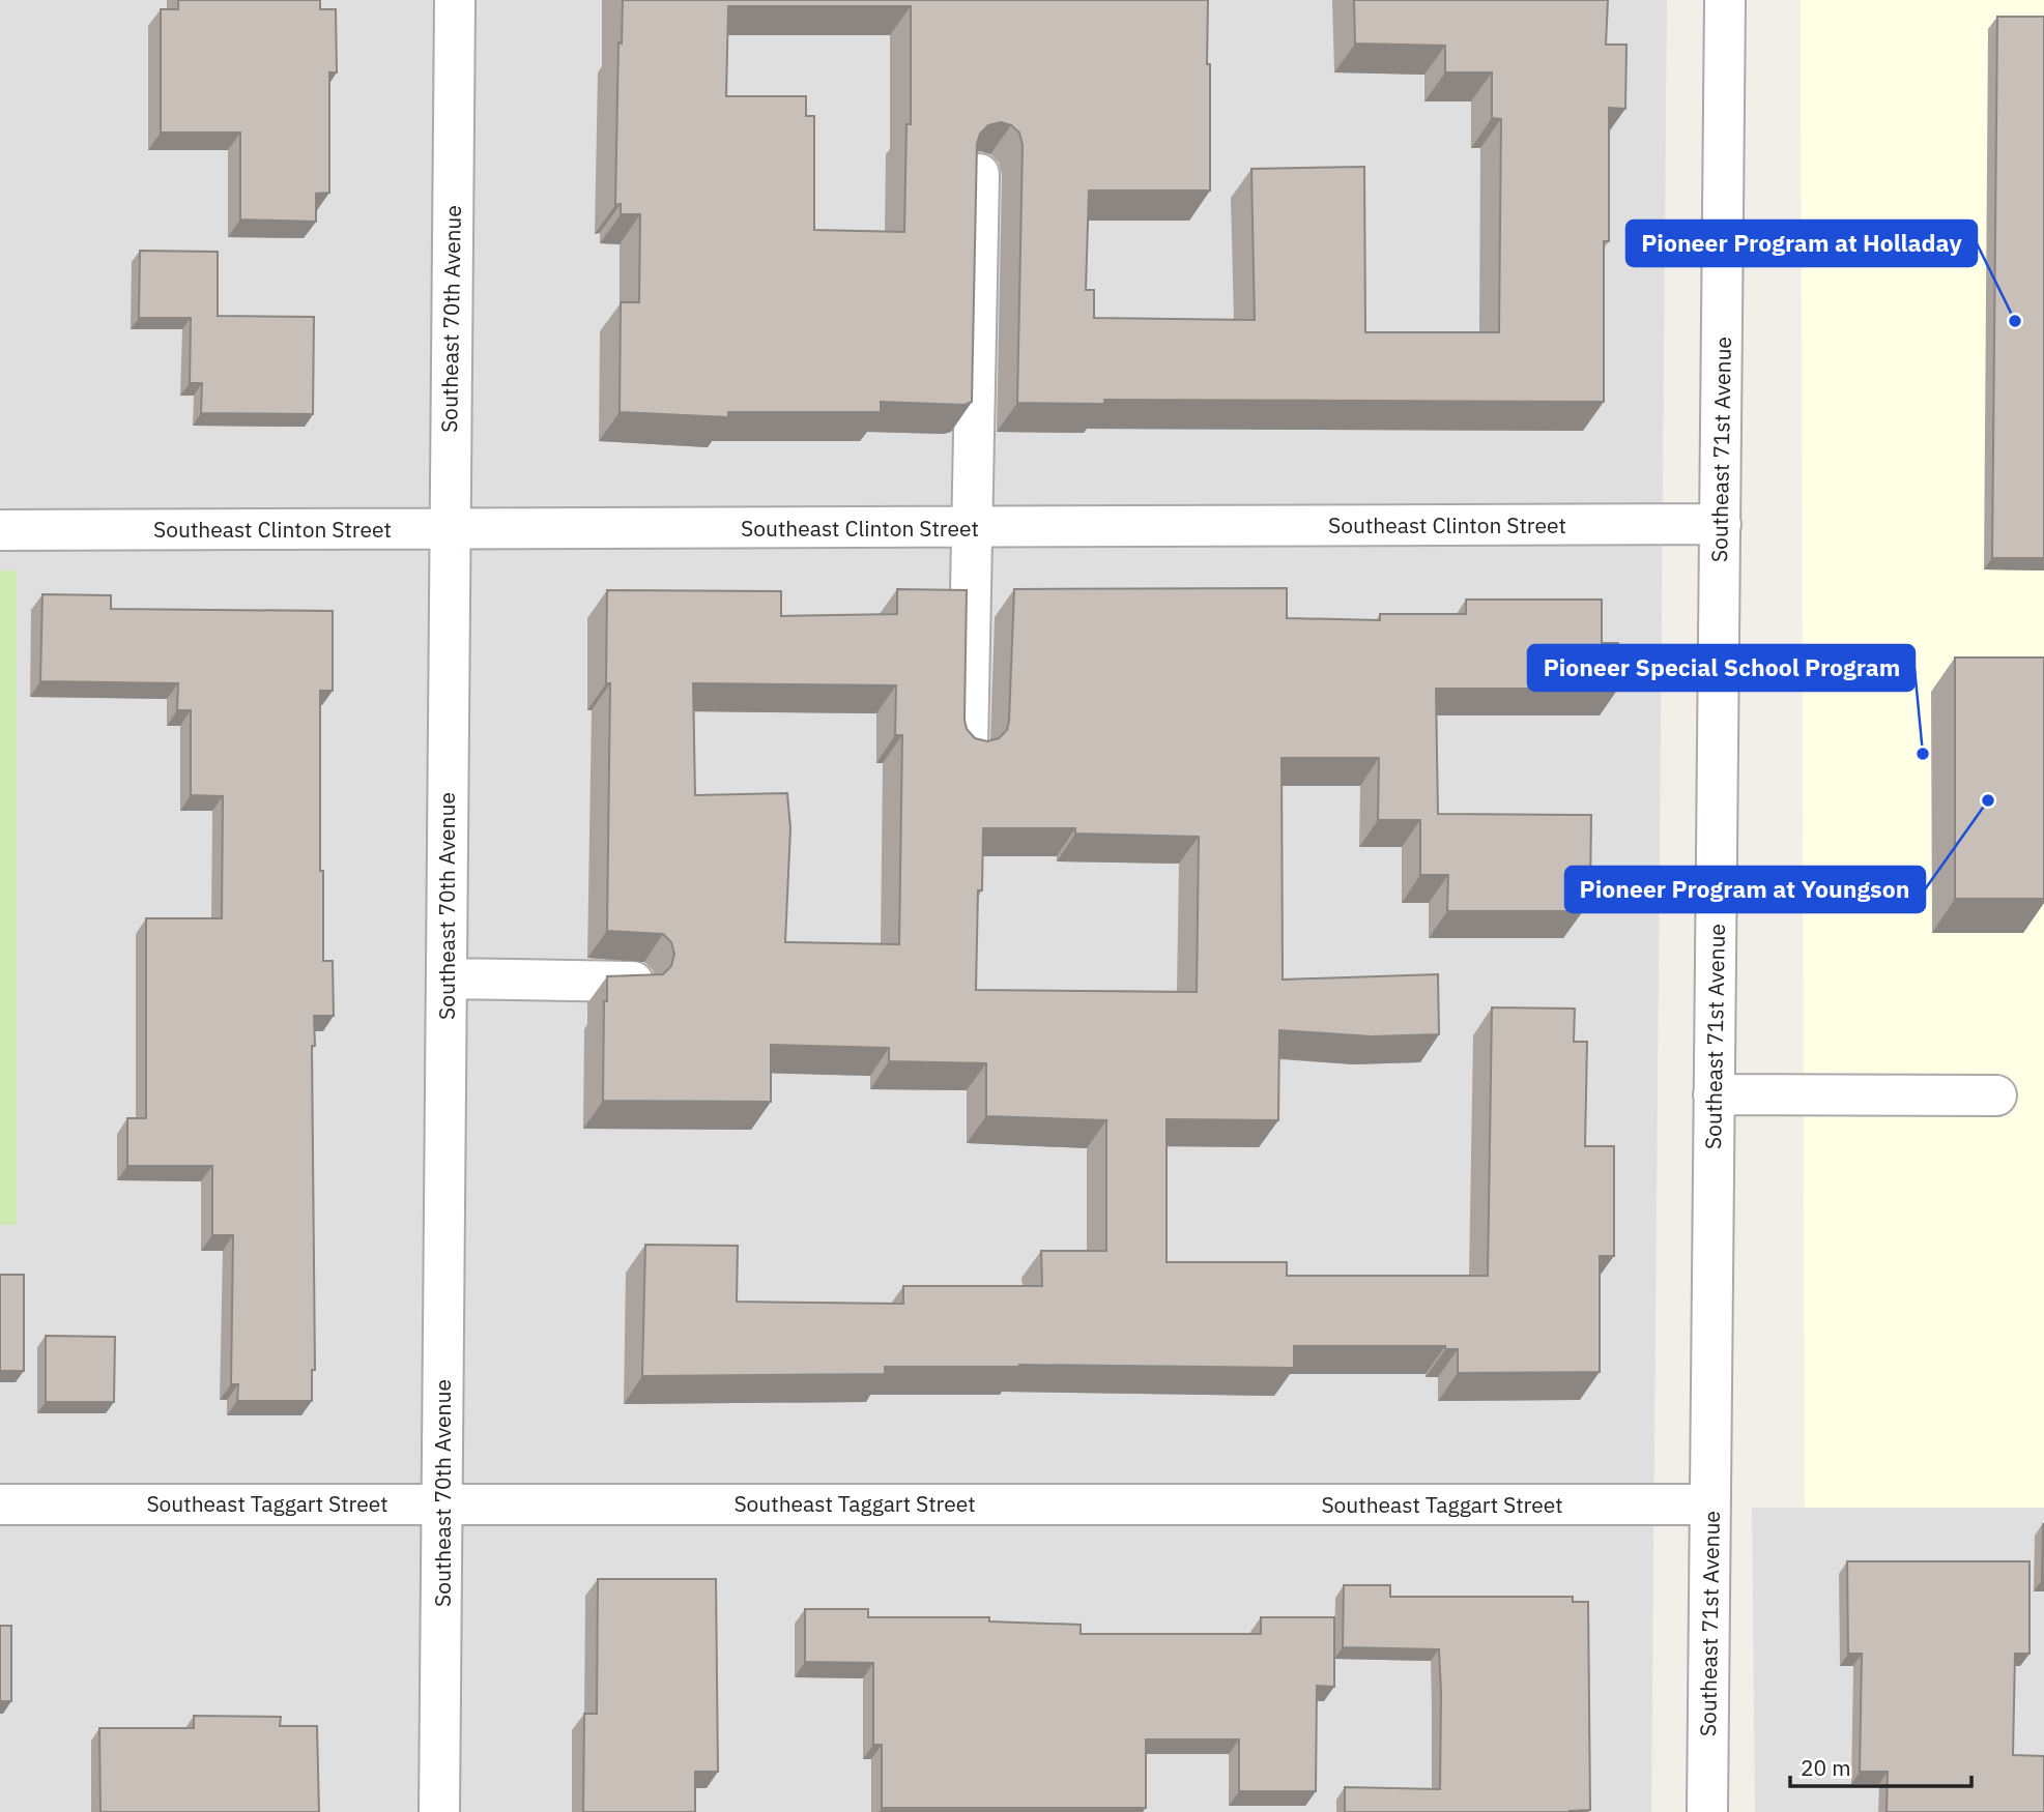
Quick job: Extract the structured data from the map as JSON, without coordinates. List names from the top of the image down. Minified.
{"streets":{"street":["Southeast 70th Avenue","Southeast 71st Avenue","Southeast Clinton Street","Southeast Taggart Street"]},"crossings":[["Southeast 70th Avenue","Southeast Clinton Street"],["Southeast 70th Avenue","Southeast Taggart Street"],["Southeast 71st Avenue","Southeast Clinton Street"],["Southeast 71st Avenue","Southeast Taggart Street"]],"places":["Pioneer Program at Holladay","Pioneer Special School Program","Pioneer Program at Youngson"],"scale_bar":"20 m"}
